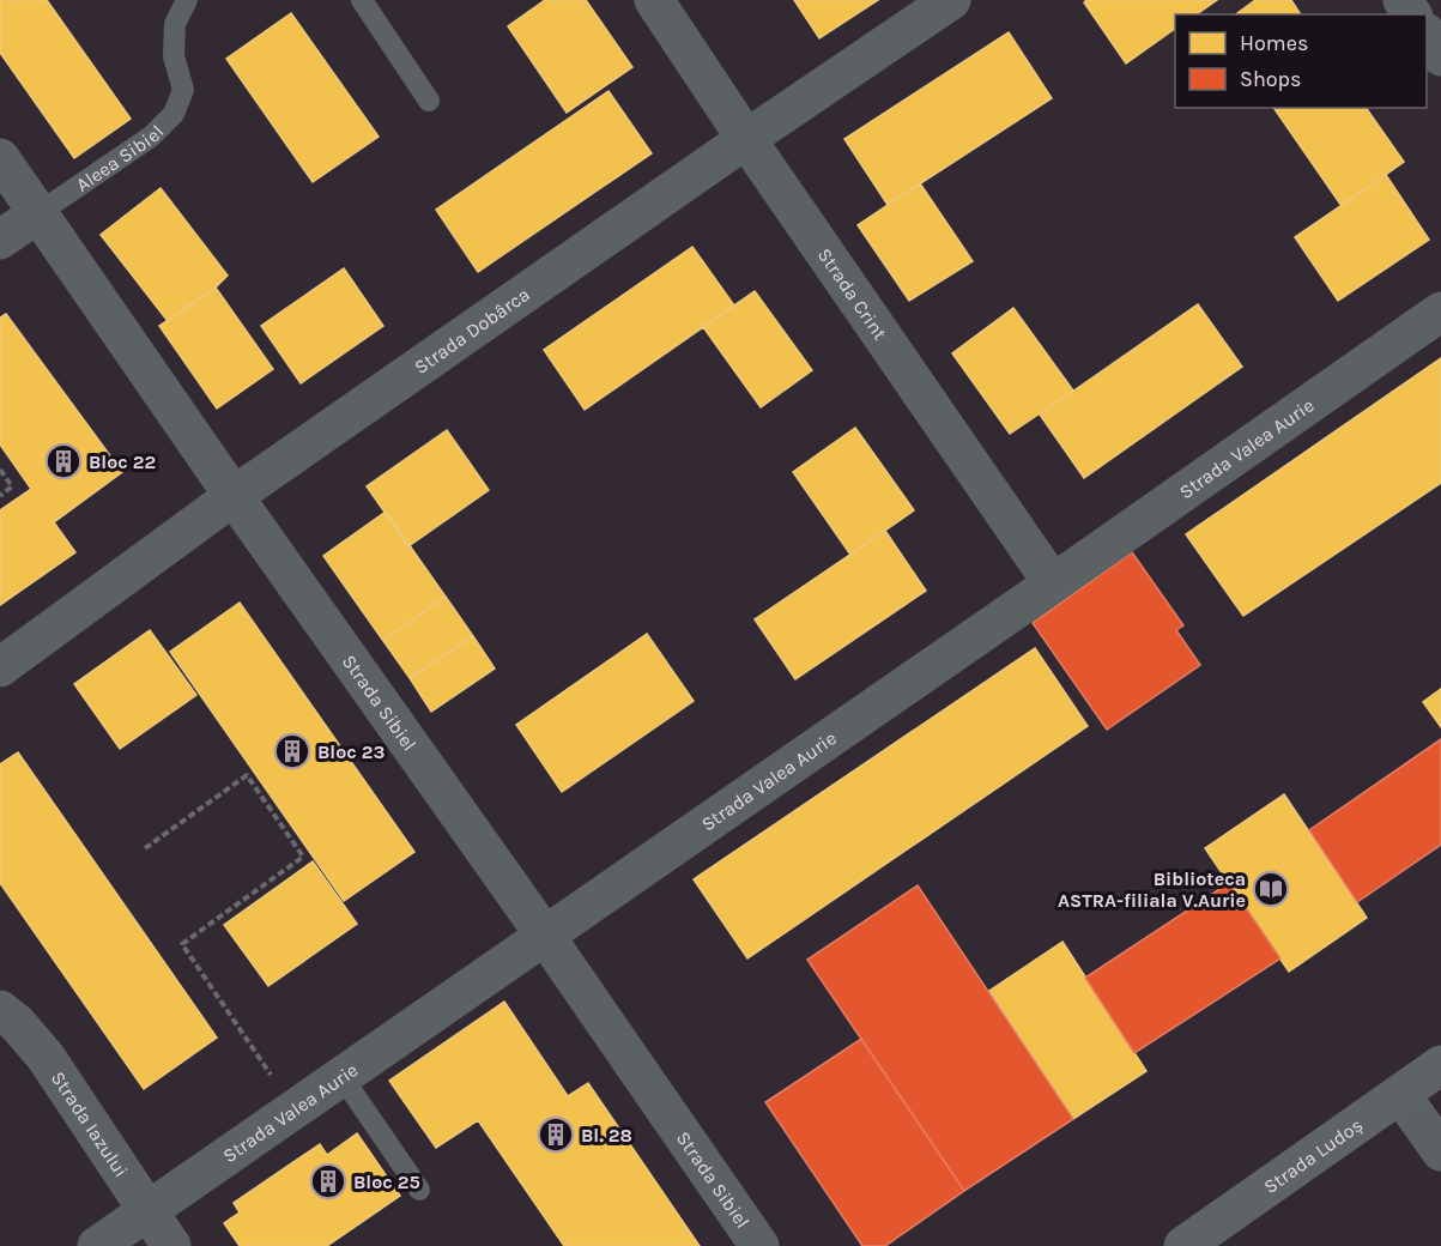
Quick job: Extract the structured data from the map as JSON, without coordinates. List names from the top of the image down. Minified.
{"streets":{"street":["Aleea Sibiel","Strada Crint","Strada Dobârca","Strada Valea Aurie","Strada Sibiel","Strada Iazului","Strada Ludoș"]},"crossings":[["Aleea Sibiel","Strada Sibiel"],["Strada Crint","Strada Dobârca"],["Strada Crint","Strada Valea Aurie"],["Strada Dobârca","Strada Sibiel"],["Strada Valea Aurie","Strada Sibiel"],["Strada Valea Aurie","Strada Iazului"]],"places":{"building":["Bloc 22","Bloc 23","Bl. 28","Bloc 25"],"library":["Biblioteca ASTRA-filiala V.Aurie"]},"legend":["Homes","Shops"]}
